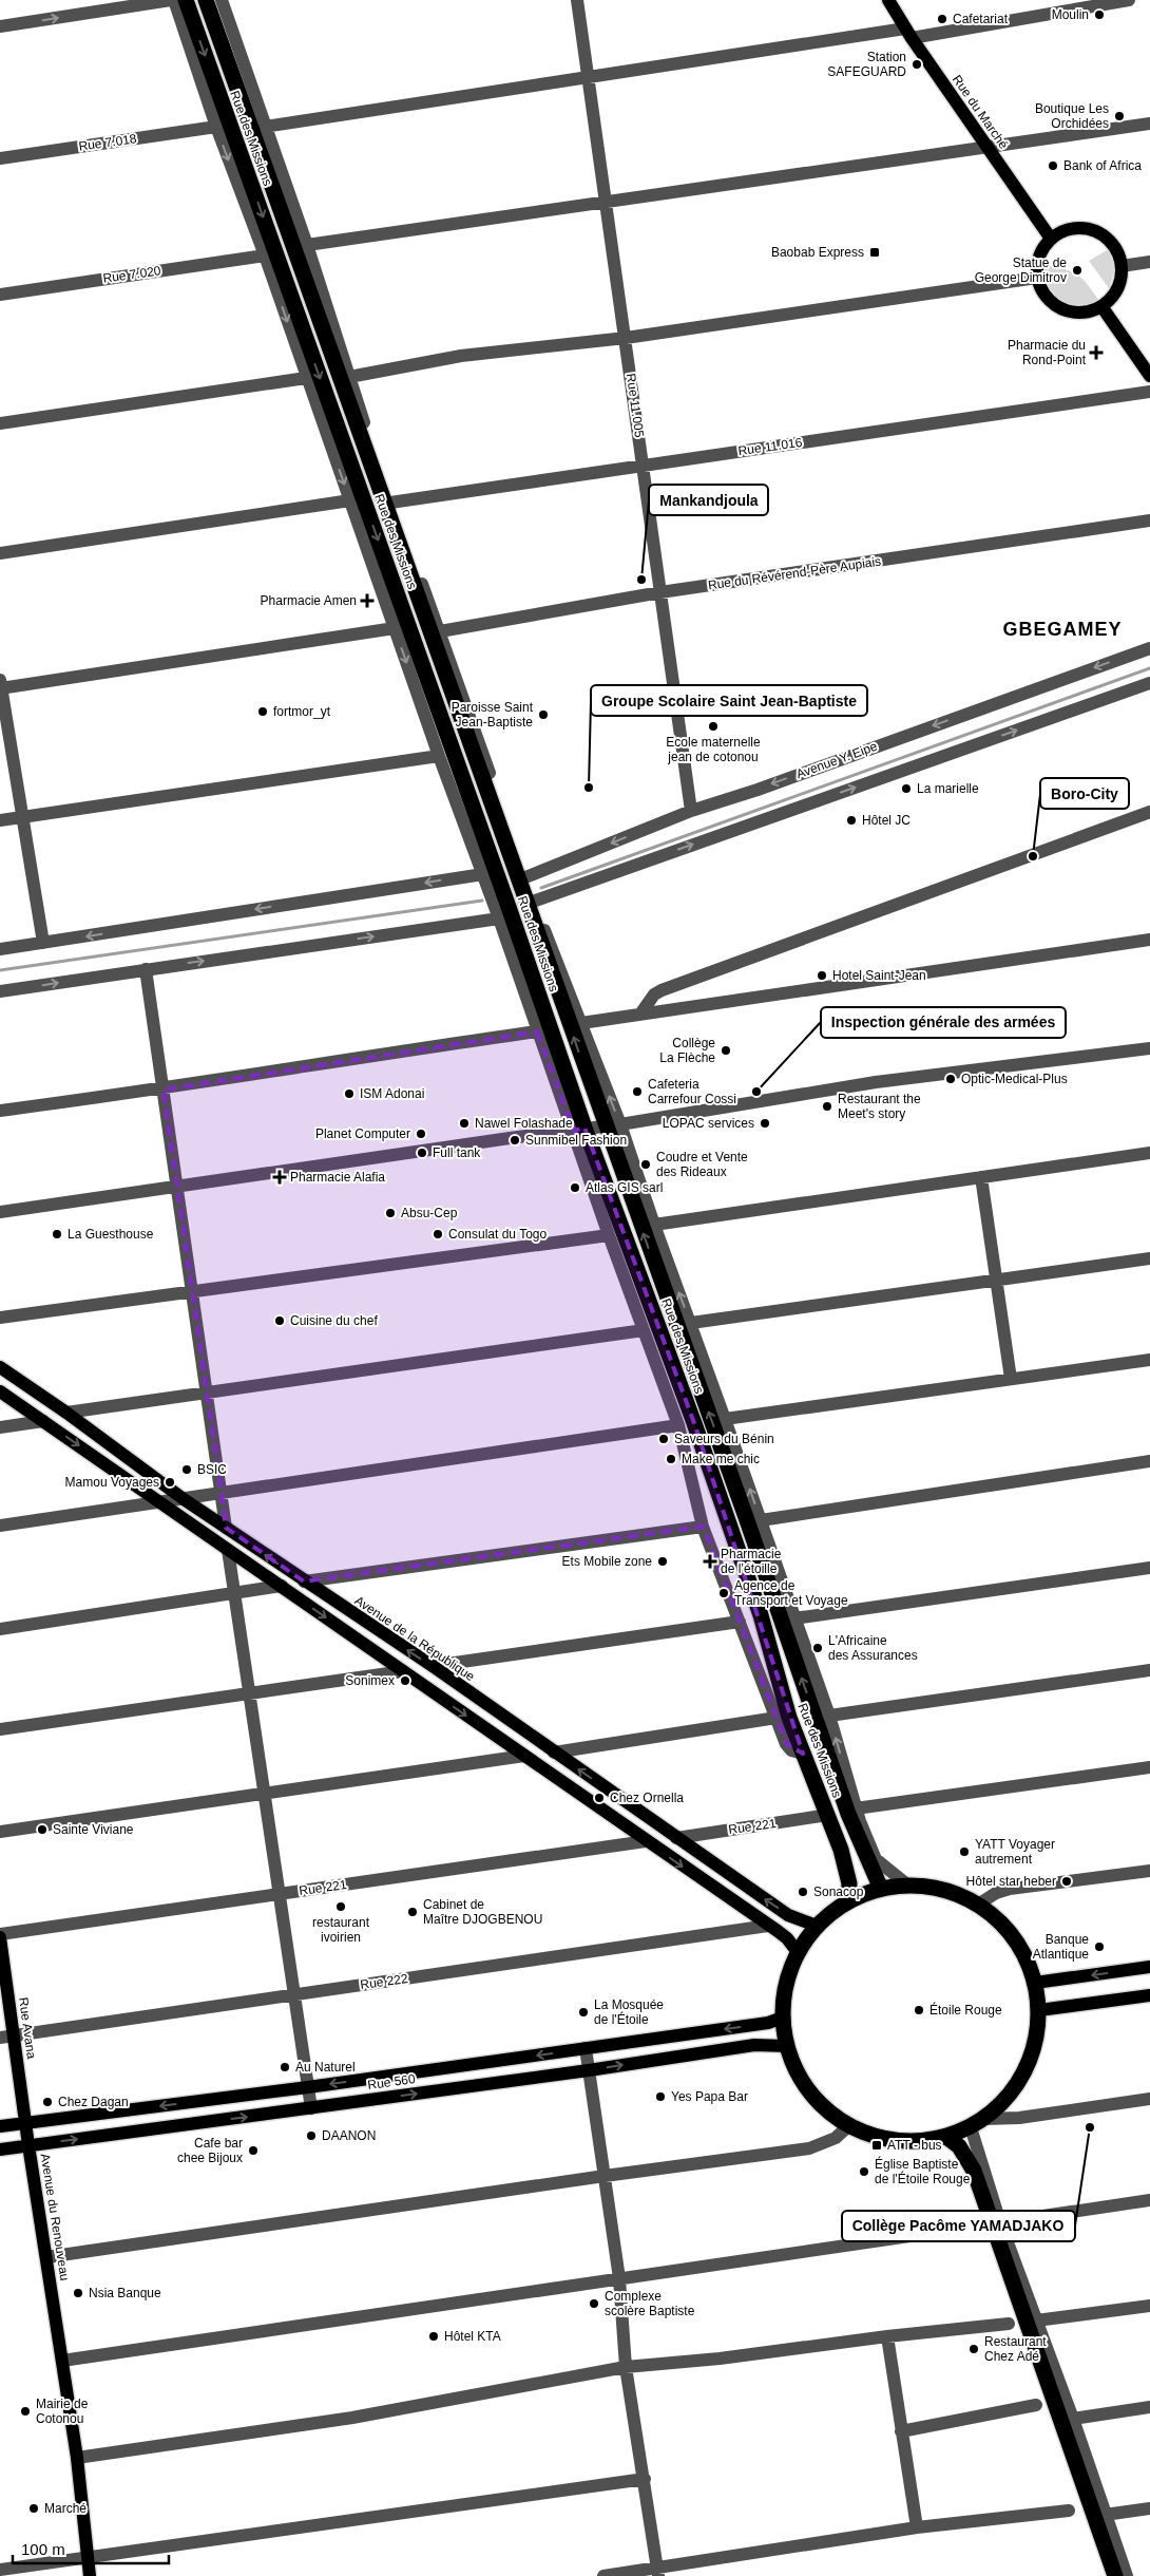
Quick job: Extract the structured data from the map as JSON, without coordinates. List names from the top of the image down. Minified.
{"streets":{"highway":["Rue des Missions"],"main road":["Rue du Marché","Avenue de la République","Rue Avana","Rue 560","Avenue du Renouveau"],"street":["Rue 7.018","Rue 7.020","Rue 11.005","Rue 11.016","Rue du Révérend-Père Aupiais","Avenue Y. Eipe","Rue 221","Rue 222"]},"crossings":[["Rue des Missions","Rue 221"],["Rue 11.005","Rue 11.016"],["Rue 11.005","Rue du Révérend-Père Aupiais"],["Rue 11.005","Avenue Y. Eipe"],["Avenue de la République","Rue 221"],["Rue 221","Rue Avana"],["Rue 222","Rue Avana"],["Rue Avana","Rue 560"],["Rue Avana","Avenue du Renouveau"],["Rue 560","Avenue du Renouveau"]],"districts":["GBEGAMEY"],"places":{"other":["Moulin","Cafetariat","Station SAFEGUARD","Boutique Les Orchidées","Bank of Africa","Statue de George Dimitrov","Mankandjoula","fortmor_yt","Paroisse Saint Jean-Baptiste","Ecole maternelle jean de cotonou","Groupe Scolaire Saint Jean-Baptiste","La marielle","Hôtel JC","Boro-City","Hotel Saint-Jean","Collège La Flèche","Optic-Medical-Plus","Cafeteria Carrefour Cossi","Inspection générale des armées","ISM Adonai","Restaurant the Meet's story","Nawel Folashade","LOPAC services","Planet Computer","Sunmibel Fashion","Full tank","Coudre et Vente des Rideaux","Atlas GIS sarl","Absu-Cep","La Guesthouse","Consulat du Togo","Cuisine du chef","Saveurs du Bénin","Make me chic","BSIC","Mamou Voyages","Ets Mobile zone","Agence de Transport et Voyage","L'Africaine des Assurances","Sonimex","Chez Ornella","Sainte Viviane","YATT Voyager autrement","Hôtel star heber","Sonacop","restaurant ivoirien","Cabinet de Maître DJOGBENOU","Banque Atlantique","Étoile Rouge","La Mosquée de l'Étoile","Au Naturel","Yes Papa Bar","Chez Dagan","Collège Pacôme YAMADJAKO","DAANON","Cafe bar chee Bijoux","Église Baptiste de l'Étoile Rouge","Nsia Banque","Complexe scolère Baptiste","Hôtel KTA","Restaurant Chez Adé","Mairie de Cotonou","Marché"],"transit":["Baobab Express","ATT - bus"],"health":["Pharmacie du Rond-Point","Pharmacie Amen","Pharmacie Alafia","Pharmacie de l’étoille"]},"scale_bar":"100 m"}
